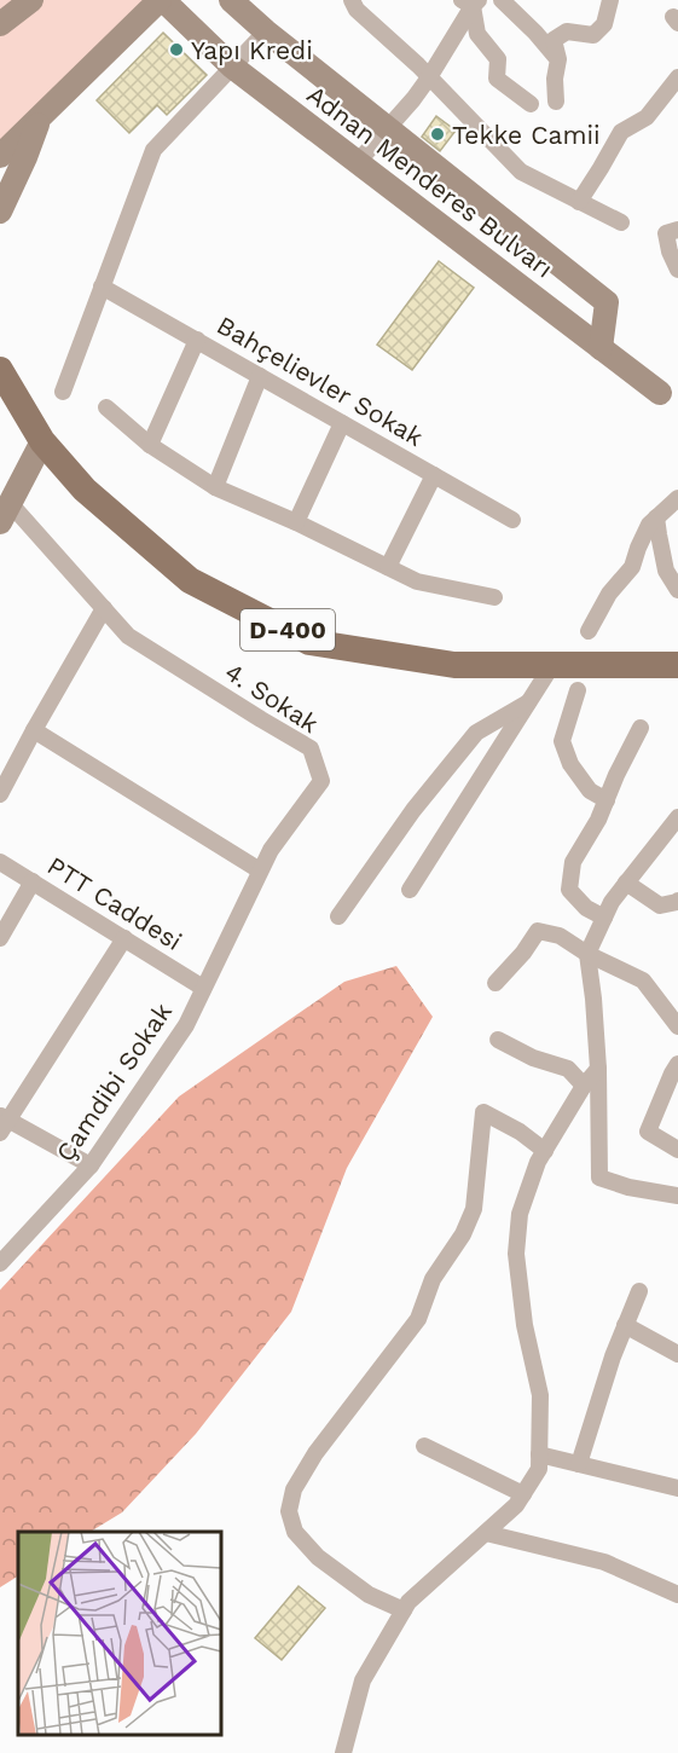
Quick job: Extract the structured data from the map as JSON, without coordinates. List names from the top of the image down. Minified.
{"streets":{"main road":["D-400"],"street":["Adnan Menderes Bulvarı","Bahçelievler Sokak","4. Sokak","PTT Caddesi","Çamdibi Sokak"]},"crossings":[["4. Sokak","PTT Caddesi"],["4. Sokak","Çamdibi Sokak"],["PTT Caddesi","Çamdibi Sokak"]],"places":["Yapı Kredi","Tekke Camii"]}
